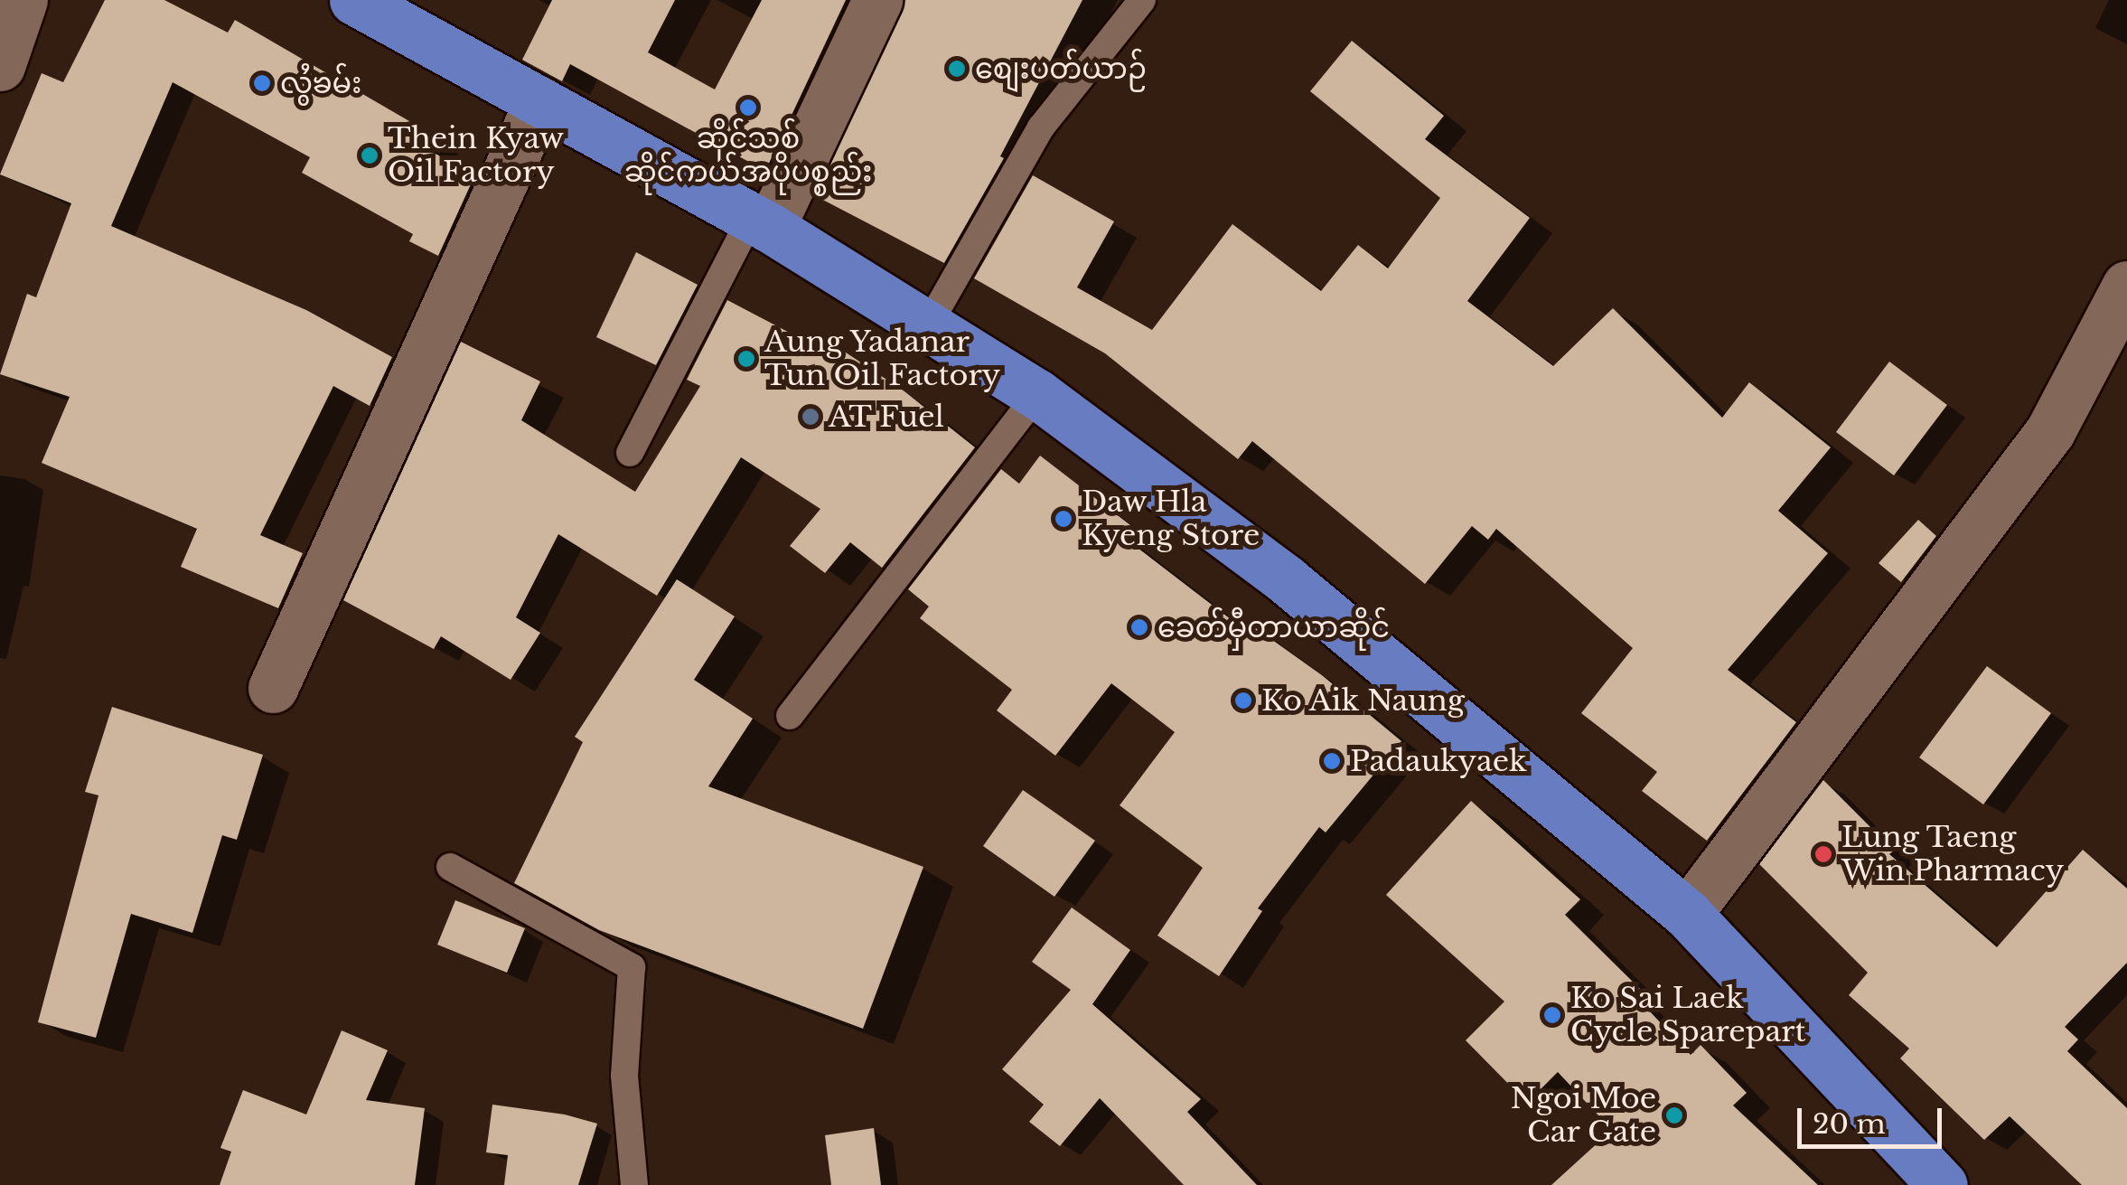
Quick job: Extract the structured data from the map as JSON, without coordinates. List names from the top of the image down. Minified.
{"places":["စျေးပတ်ယာဉ်","လွႆၶမ်း","ဆိုင်သစ် ဆိုင်ကယ်အပိုပစ္စည်း","Thein Kyaw Oil Factory","Aung Yadanar Tun Oil Factory","AT Fuel","Daw Hla Kyeng Store","ခေတ်မှီတာယာဆိုင်","Ko Aik Naung","Padaukyaek","Lung Taeng Win Pharmacy","Ko Sai Laek Cycle Sparepart","Ngoi Moe Car Gate"],"scale_bar":"20 m"}
